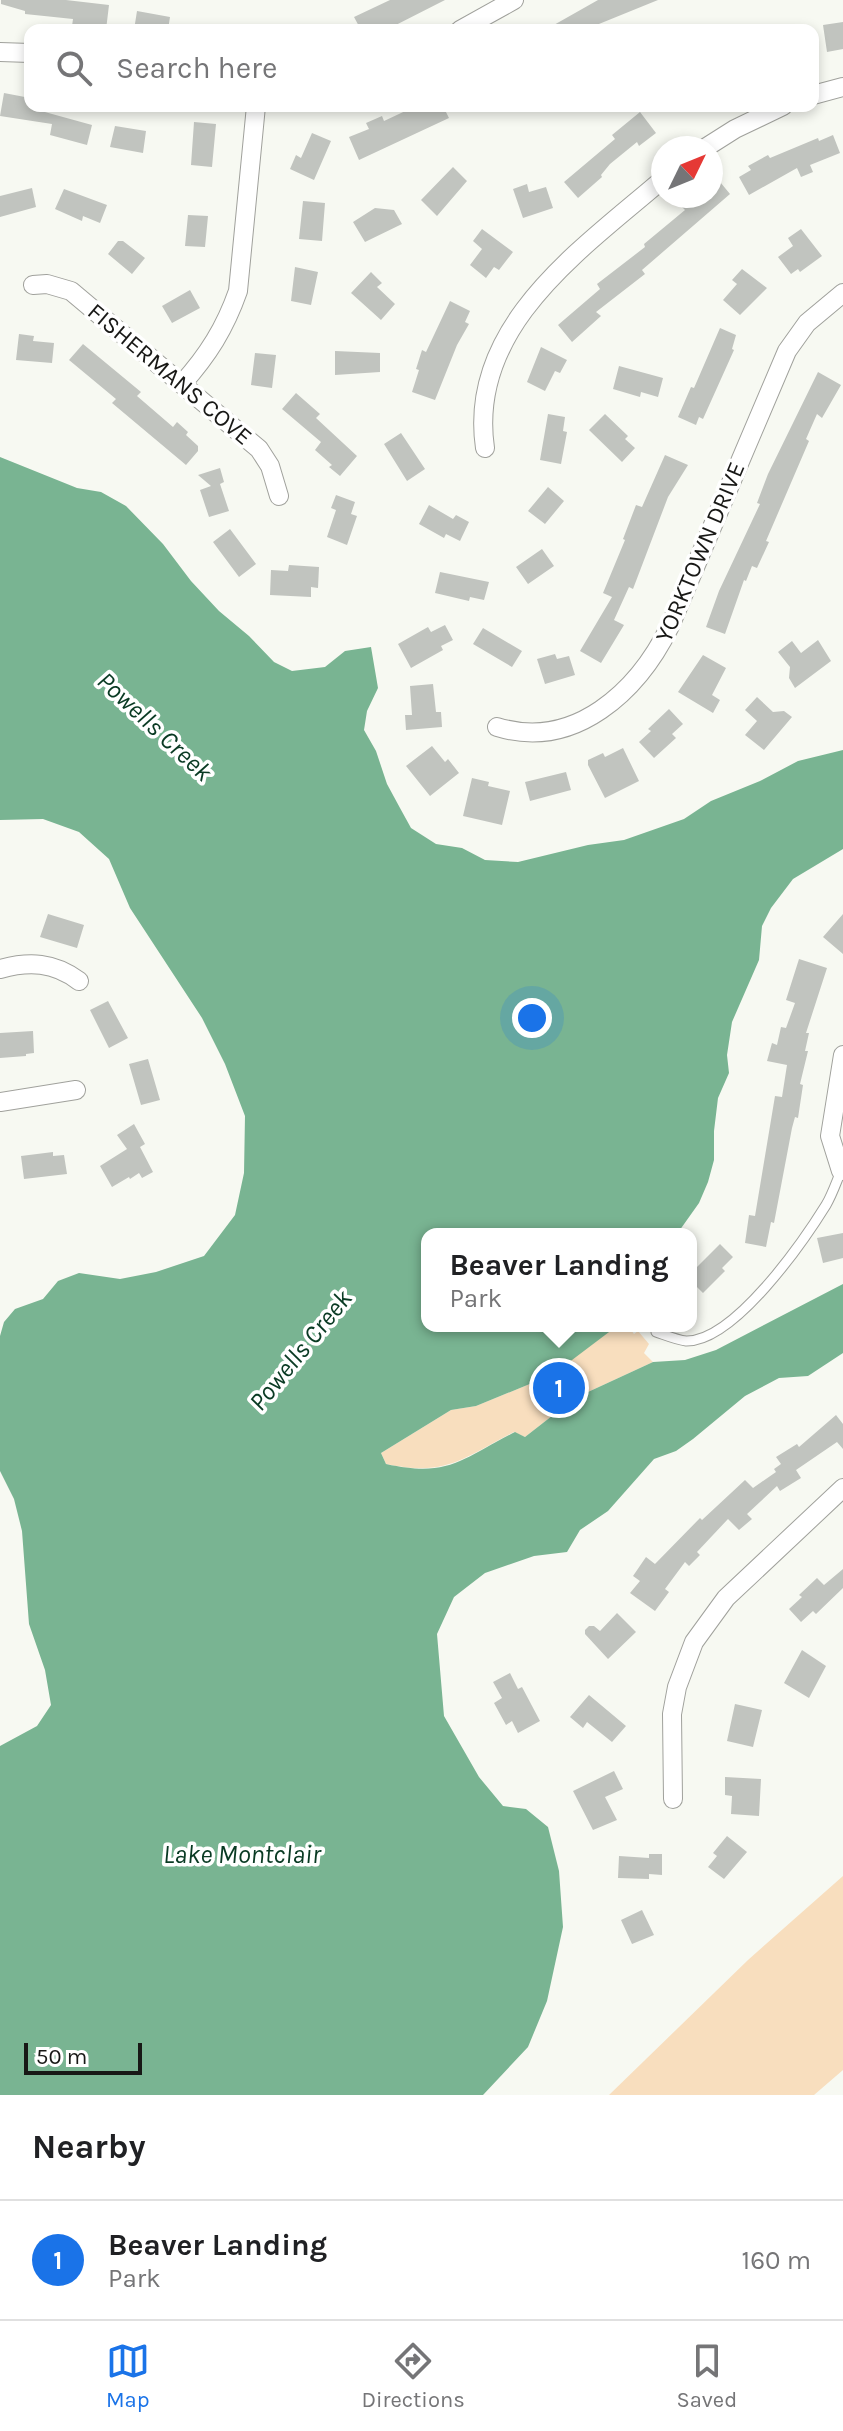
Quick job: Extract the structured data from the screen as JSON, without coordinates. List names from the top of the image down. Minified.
{"streets":{"street":["FISHERMANS COVE","YORKTOWN DRIVE"]},"water":["Powells Creek","Lake Montclair"],"scale_bar":"50 m","north":"top right","page":{"search":"Search here","popup":["Beaver Landing","Park"],"pins":"1","scale":"50 m","heading":"Nearby","list":[{"mark":"1","name":"Beaver Landing","note":"Park","value":"160 m"}],"nav":["Map","Directions","Saved"]}}
